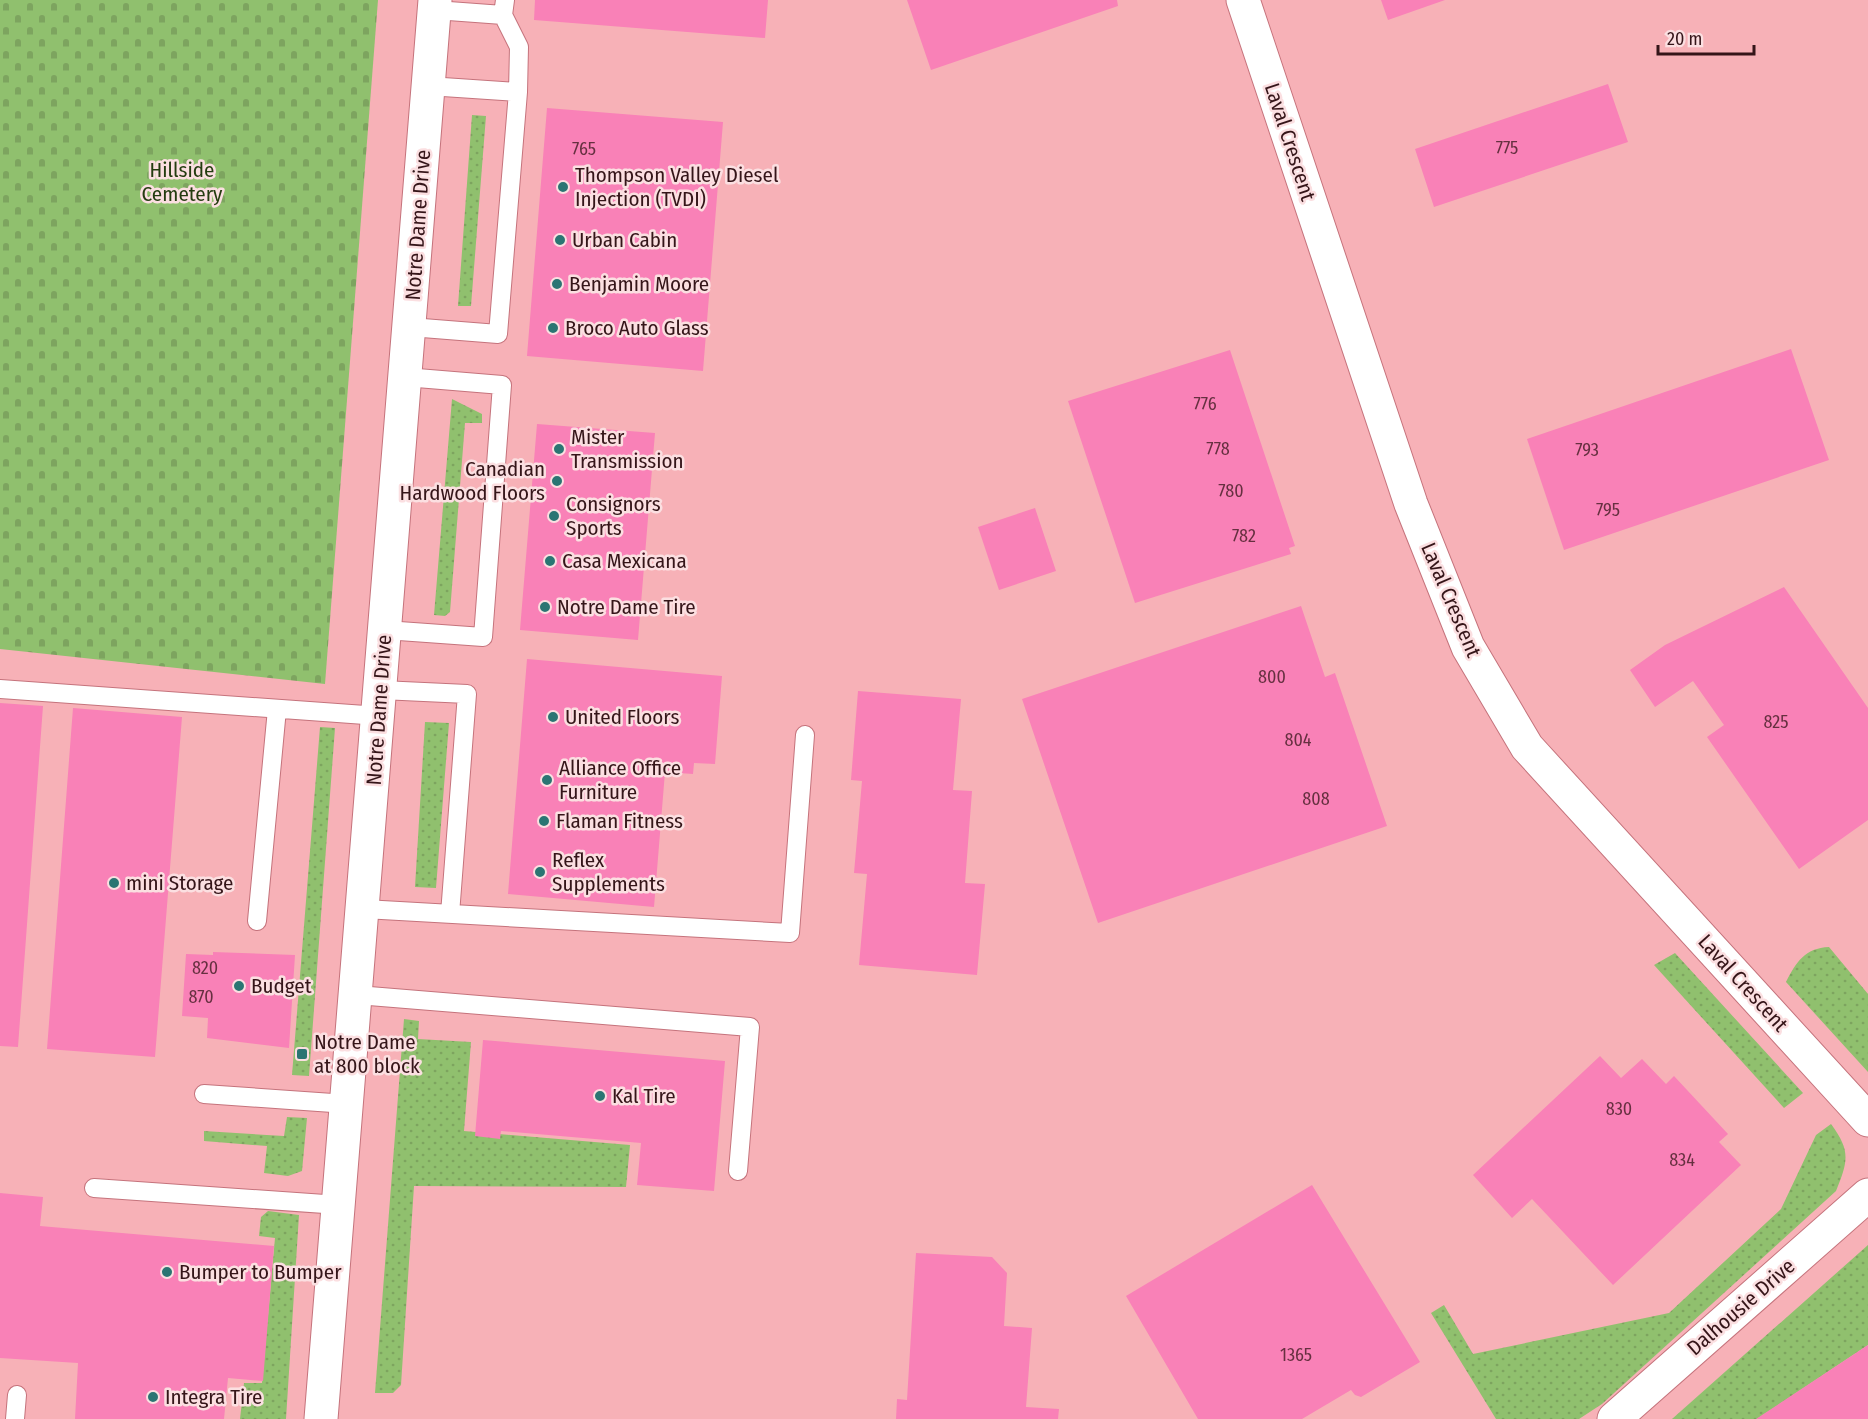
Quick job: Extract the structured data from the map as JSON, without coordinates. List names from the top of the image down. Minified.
{"streets":{"street":["Laval Crescent","Notre Dame Drive","Dalhousie Drive"]},"parks":["Hillside Cemetery"],"places":{"other":["Thompson Valley Diesel Injection (TVDI)","Urban Cabin","Benjamin Moore","Broco Auto Glass","Mister Transmission","Canadian Hardwood Floors","Consignors Sports","Casa Mexicana","Notre Dame Tire","United Floors","Alliance Office Furniture","Flaman Fitness","Reflex Supplements","mini Storage","Budget","Kal Tire","Bumper to Bumper","Integra Tire"],"transit":["Notre Dame at 800 block"]},"house_numbers":["775","765","776","778","793","780","795","782","800","825","804","808","820","870","830","834","1365"],"scale_bar":"20 m"}
